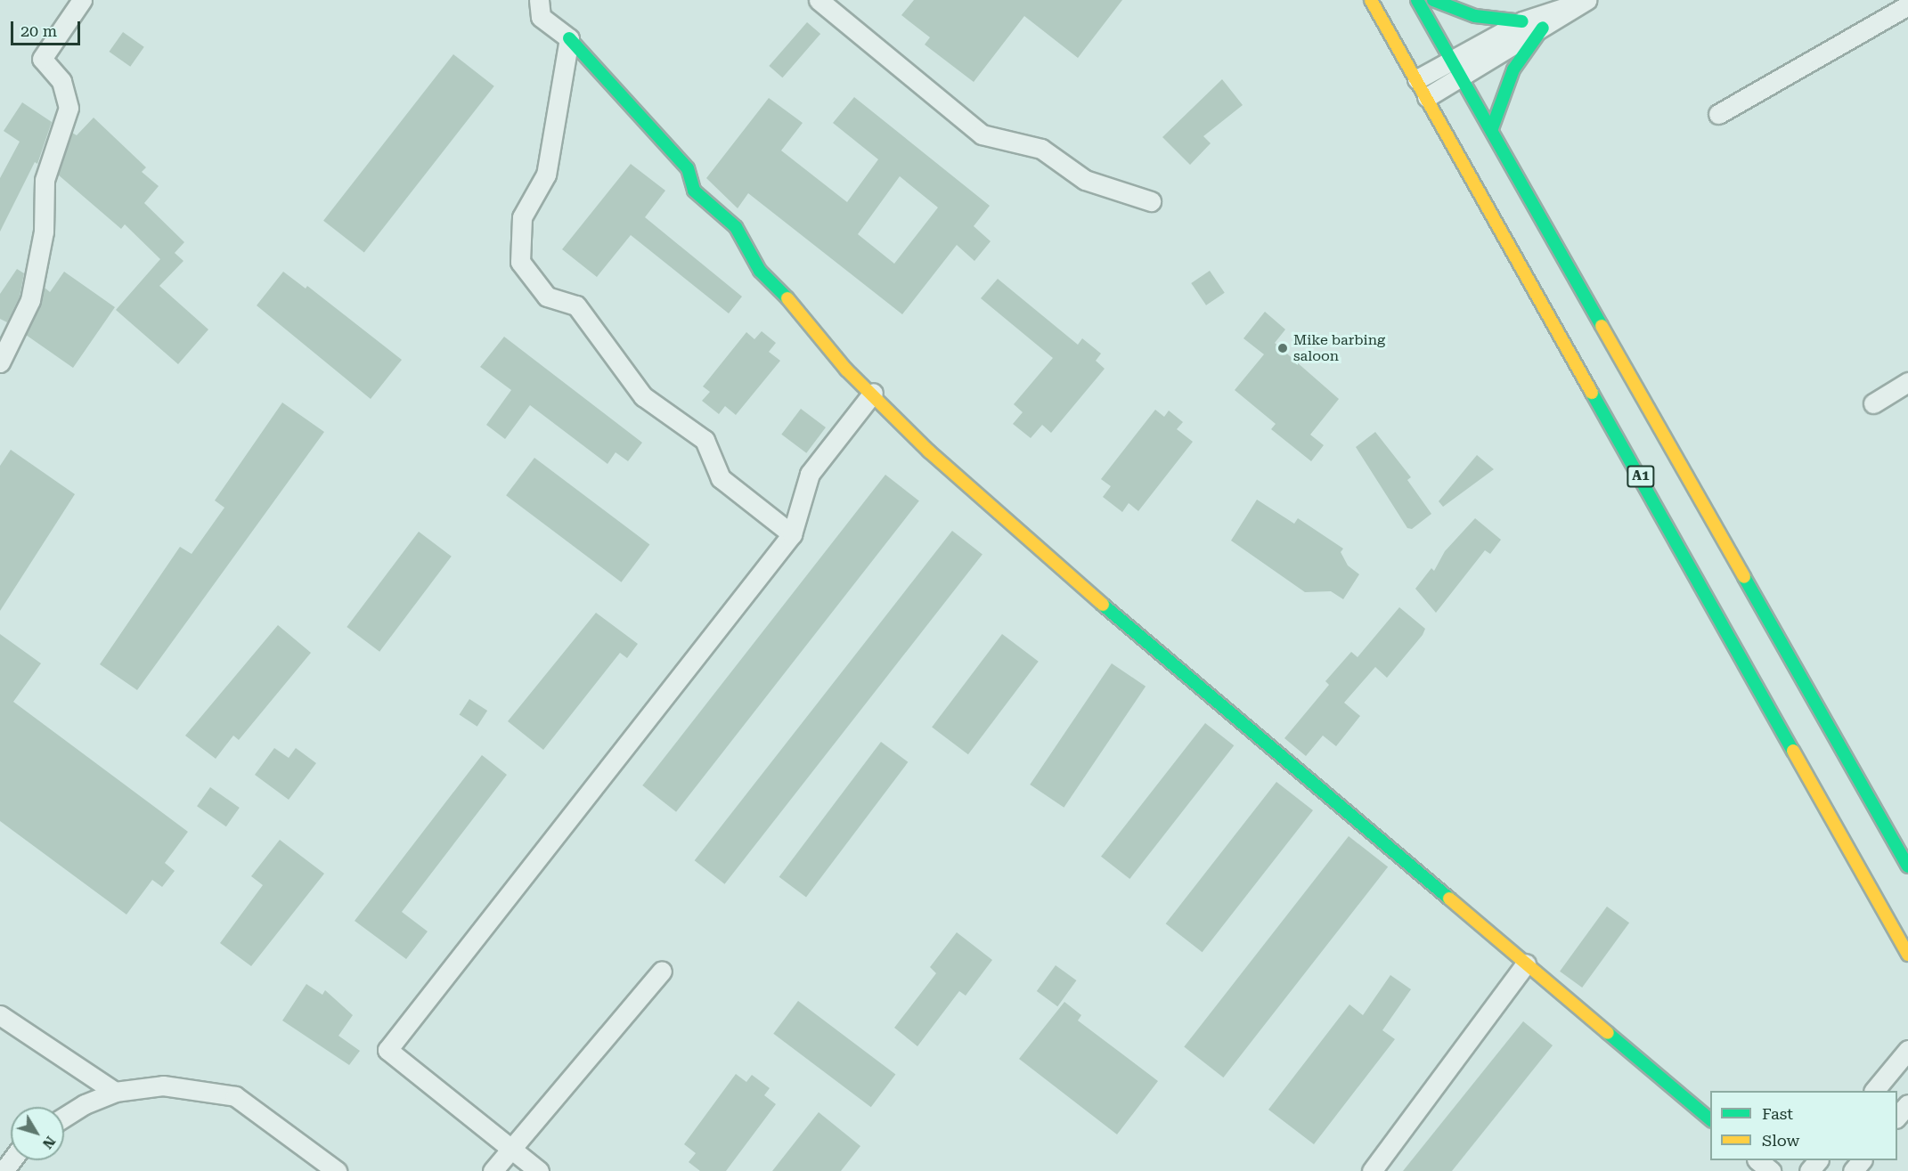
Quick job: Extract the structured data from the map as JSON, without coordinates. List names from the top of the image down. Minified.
{"streets":{"main road":["A1"]},"places":["Mike barbing saloon"],"legend":["Fast","Slow"],"scale_bar":"20 m","north":"bottom right"}
